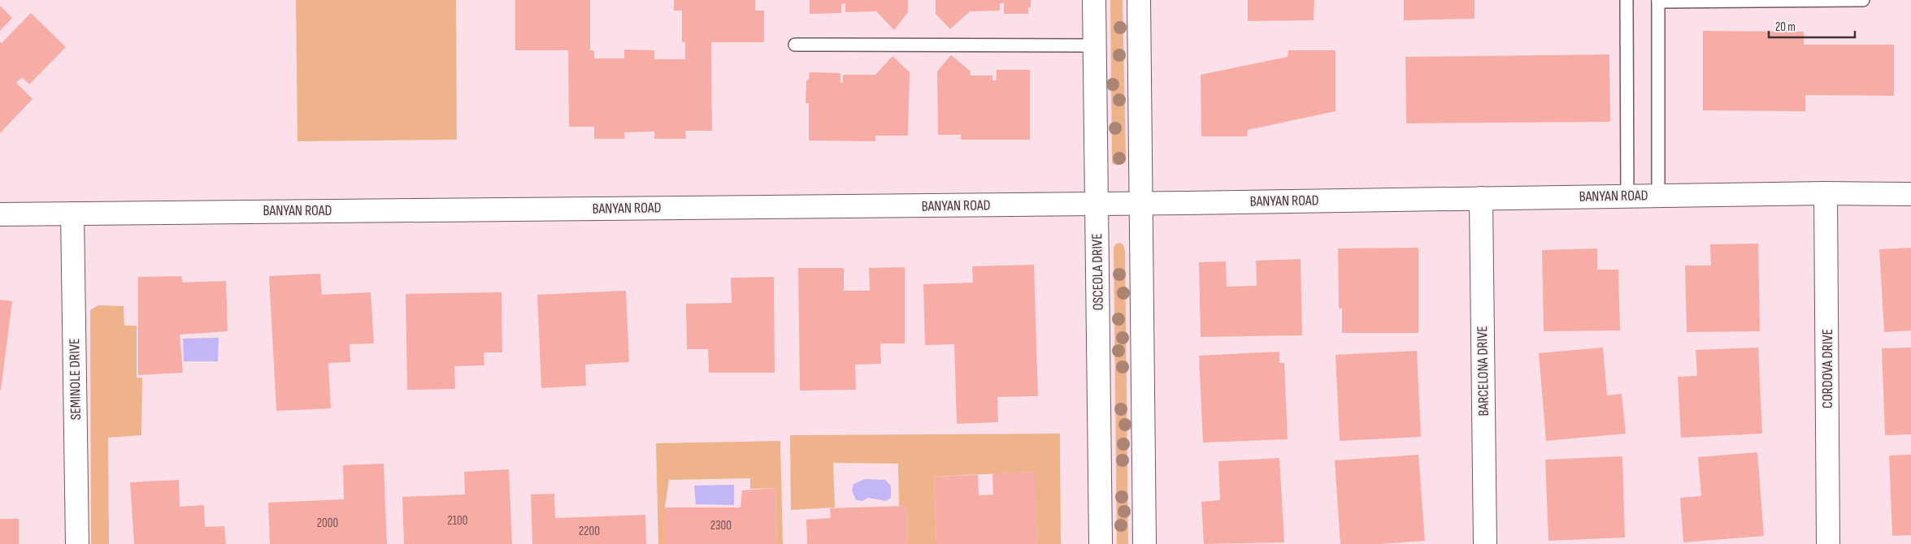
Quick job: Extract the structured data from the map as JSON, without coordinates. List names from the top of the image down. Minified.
{"streets":{"street":["BANYAN ROAD","OSCEOLA DRIVE","CORDOVA DRIVE","BARCELONA DRIVE","SEMINOLE DRIVE"]},"crossings":[["BANYAN ROAD","OSCEOLA DRIVE"],["BANYAN ROAD","CORDOVA DRIVE"],["BANYAN ROAD","BARCELONA DRIVE"],["BANYAN ROAD","SEMINOLE DRIVE"]],"house_numbers":["2100","2000","2300","2200"],"scale_bar":"20 m"}
